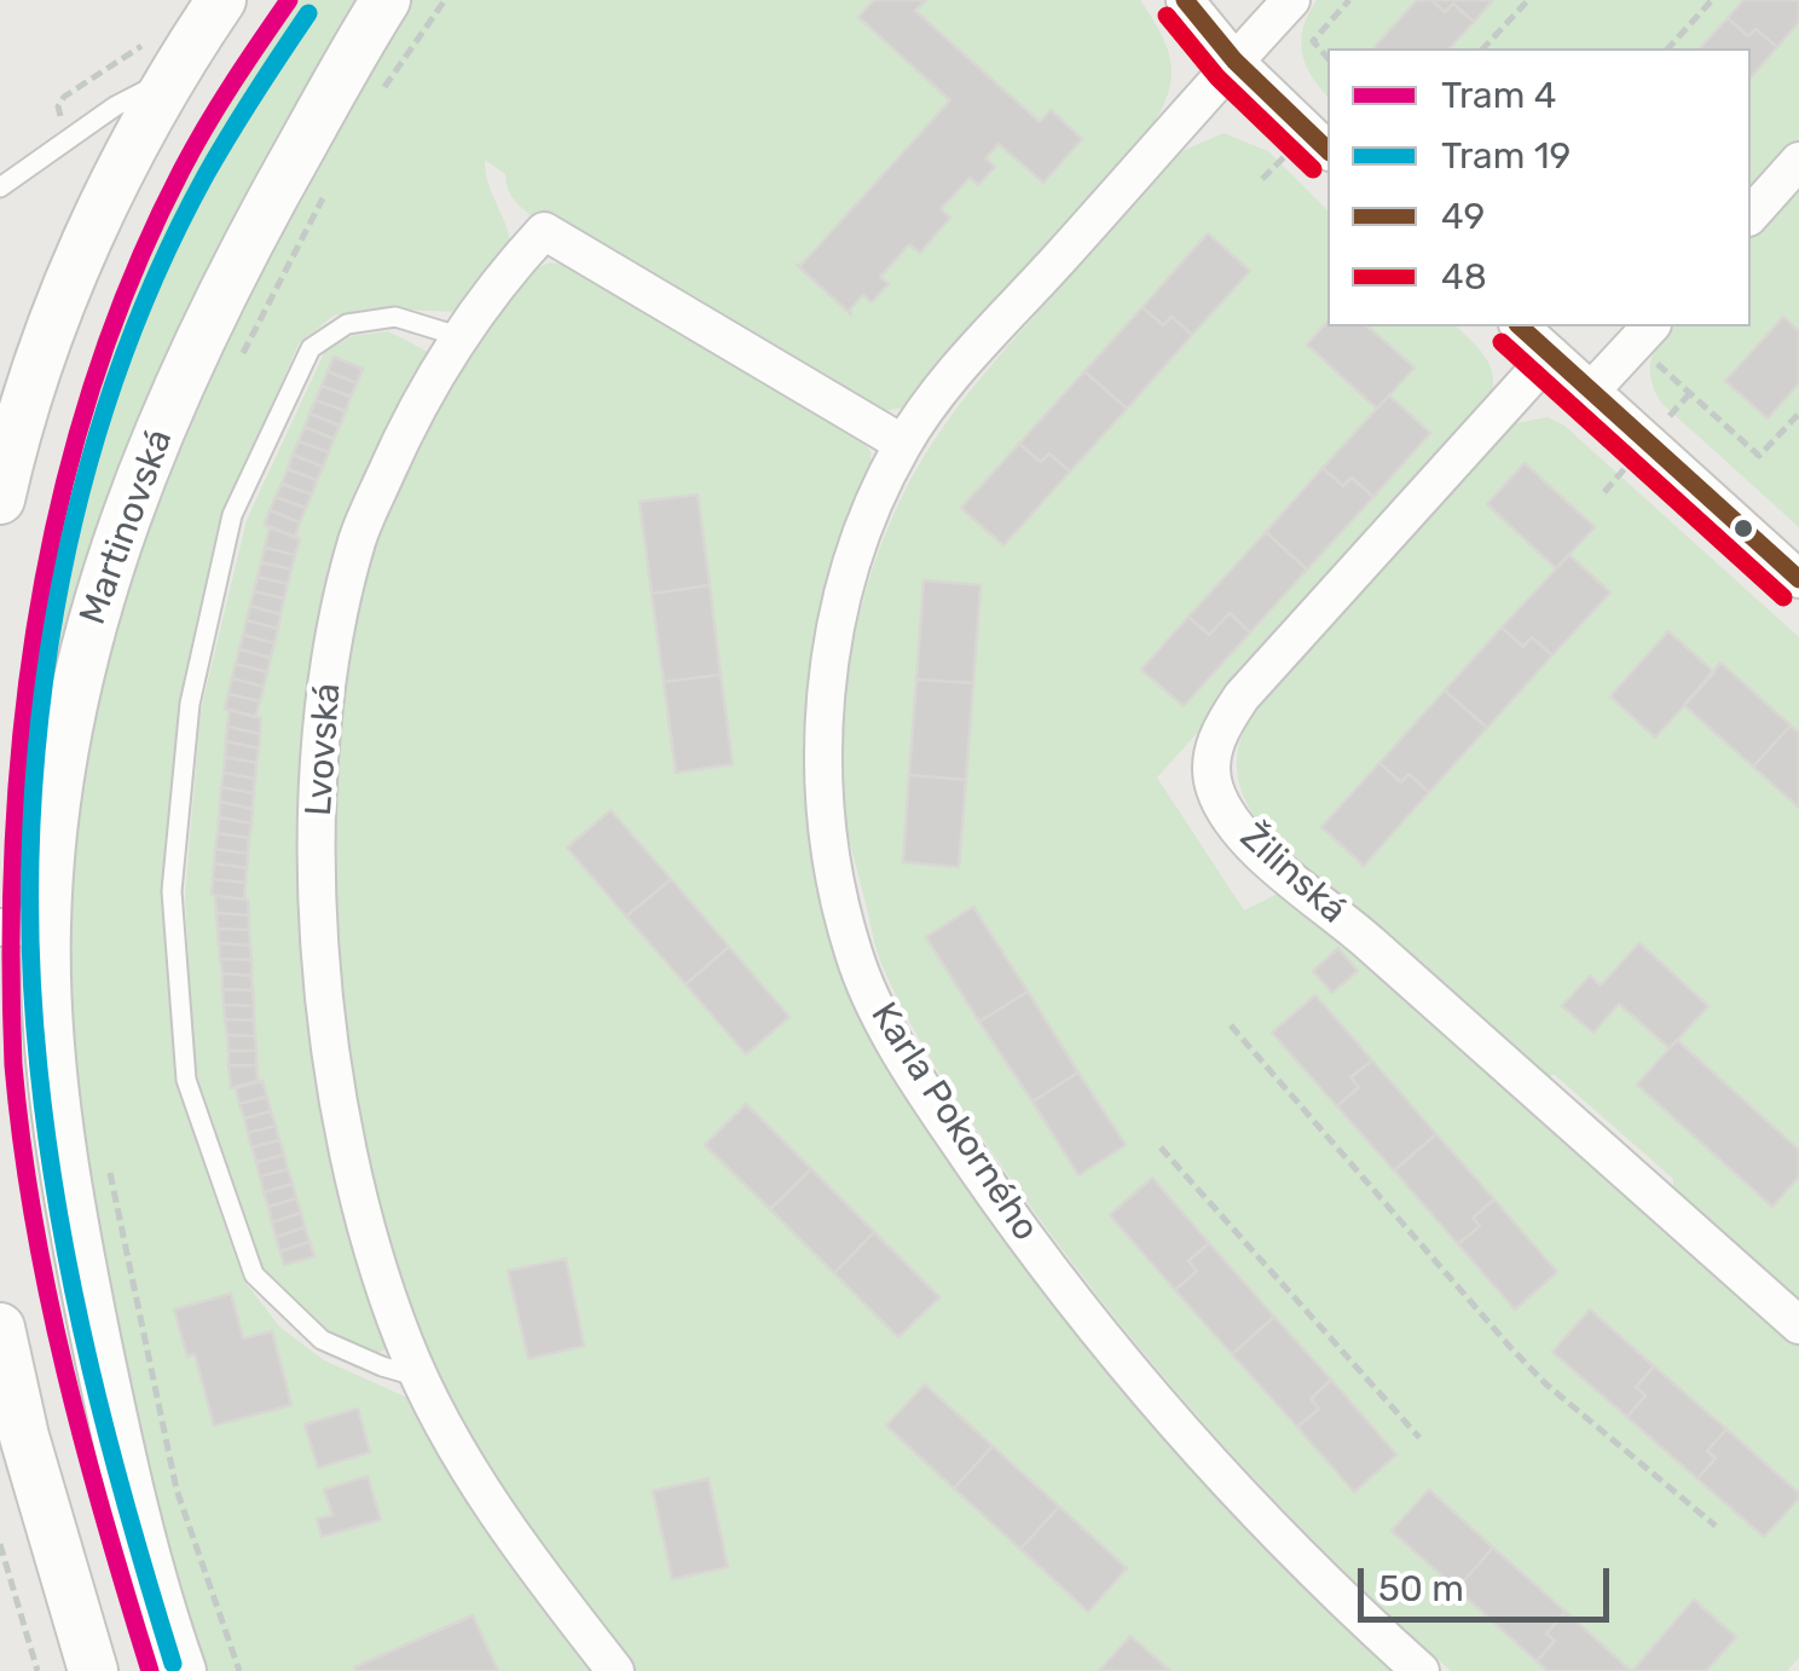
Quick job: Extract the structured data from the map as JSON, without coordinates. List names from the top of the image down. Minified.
{"streets":{"street":["Martinovská","Lvovská","Žilinská","Karla Pokorného"]},"crossings":[["Lvovská","Karla Pokorného"]],"lines":["tram line 4","transit line 49","tram line 19","transit line 48"],"legend":["Tram 4","Tram 19","49","48"],"scale_bar":"50 m"}
